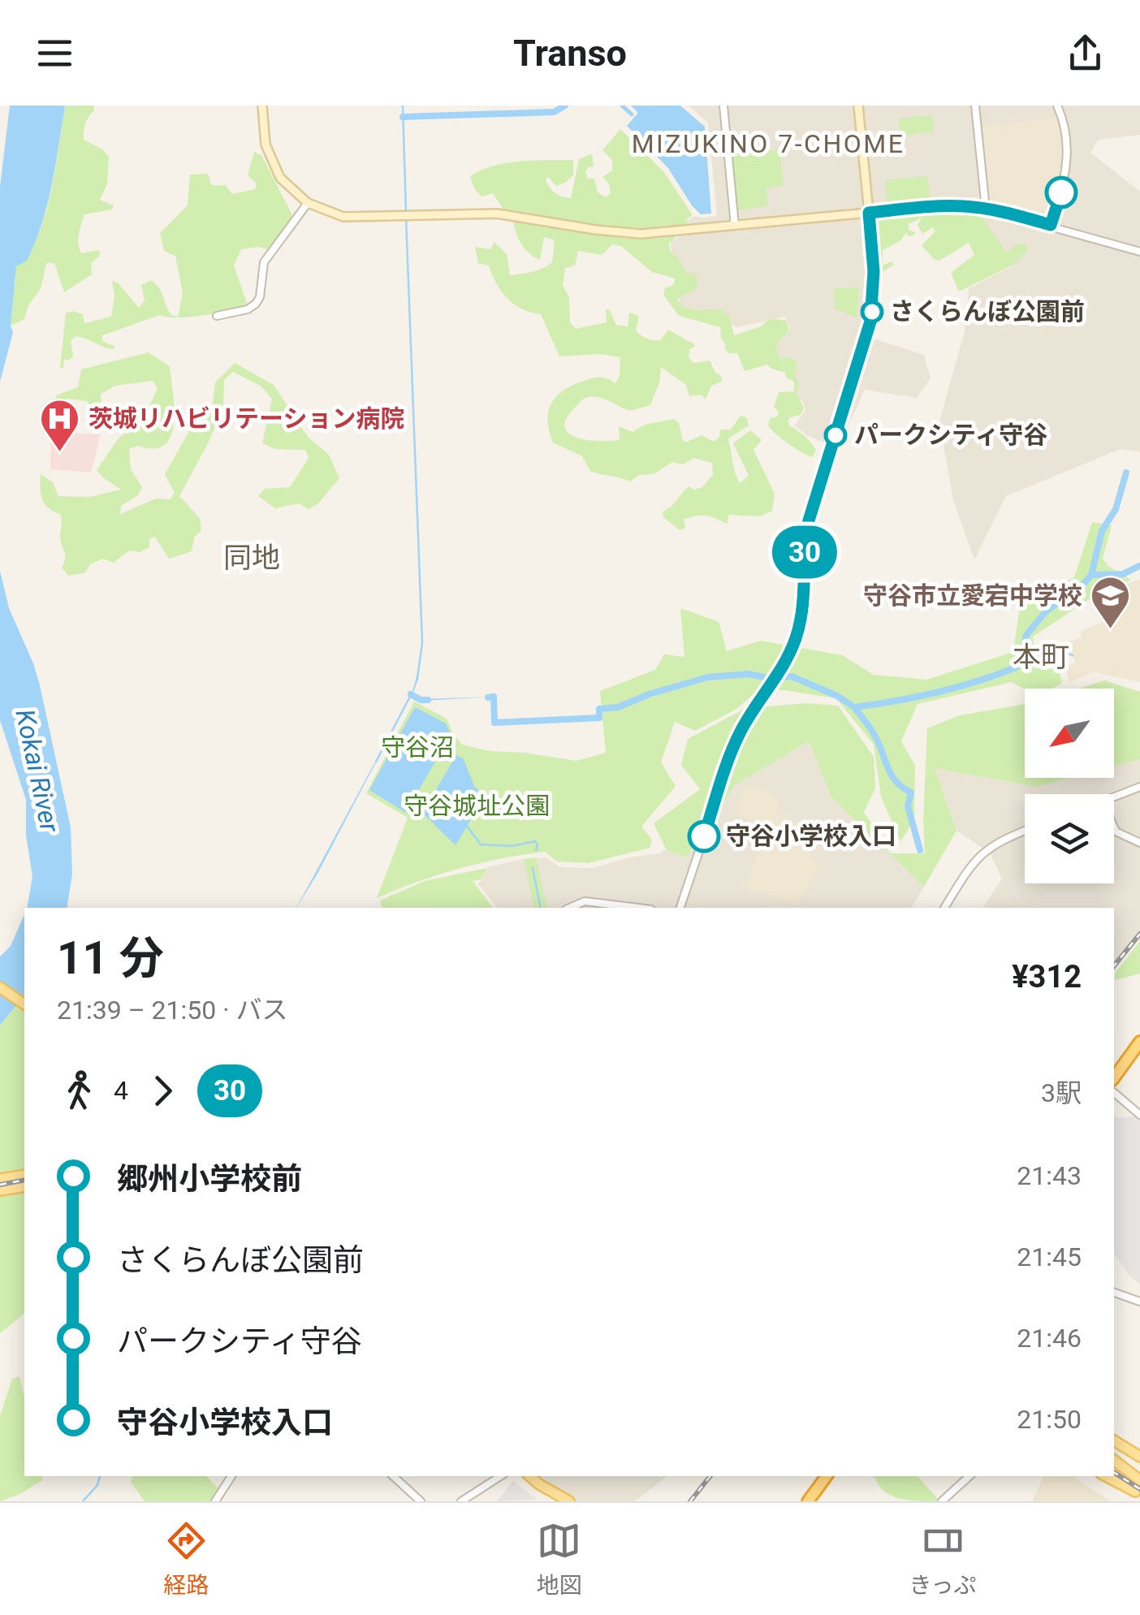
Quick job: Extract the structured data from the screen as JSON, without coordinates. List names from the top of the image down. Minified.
{"districts":["MIZUKINO 7-CHOME","同地","本町"],"water":["Kokai River"],"parks":["守谷沼","守谷城址公園"],"places":{"other":["さくらんぼ公園前","パークシティ守谷","守谷小学校入口"],"hospital":["茨城リハビリテーション病院"],"school or university":["守谷市立愛宕中学校"]},"lines":["bus line 30"],"north":"bottom left","page":{"header":"Transo","on_map":"30","heading":["11 分","21:39 – 21:50 · バス","¥312"],"legs":["4","30","3駅"],"list":[{"name":"郷州小学校前","value":"21:43"},{"name":"さくらんぼ公園前","value":"21:45"},{"name":"パークシティ守谷","value":"21:46"},{"name":"守谷小学校入口","value":"21:50"}],"tabs":["経路","地図","きっぷ"]}}
